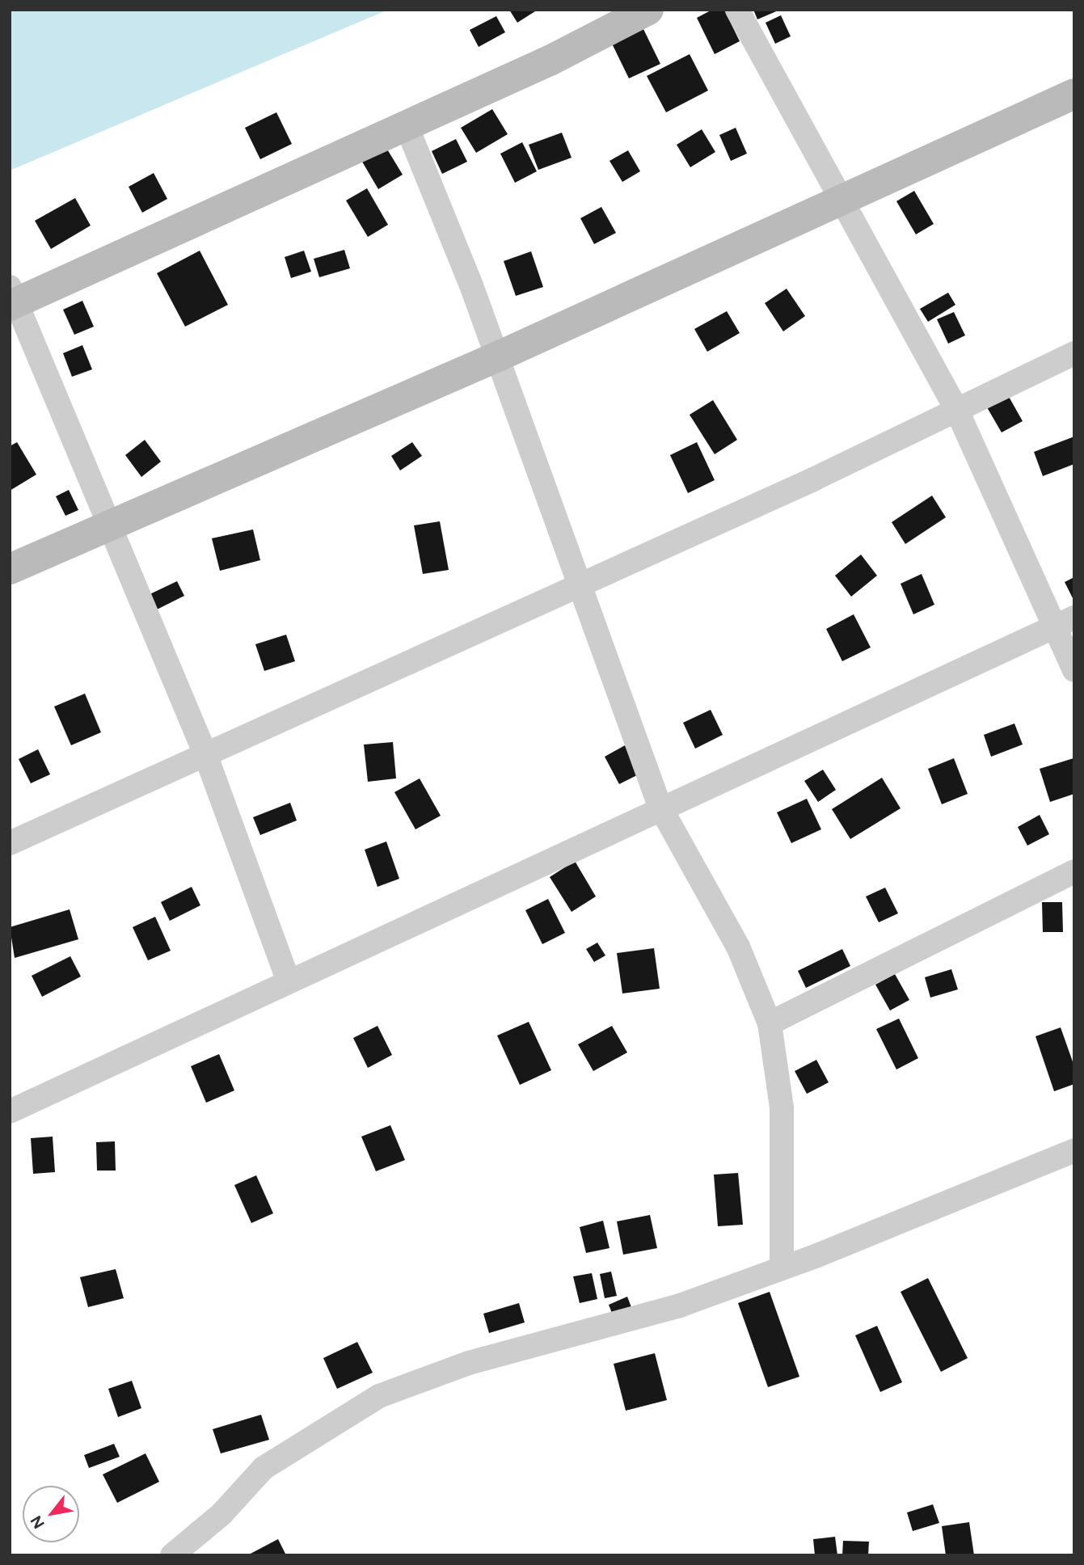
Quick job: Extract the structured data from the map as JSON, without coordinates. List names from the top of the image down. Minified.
{"north":"bottom left"}
